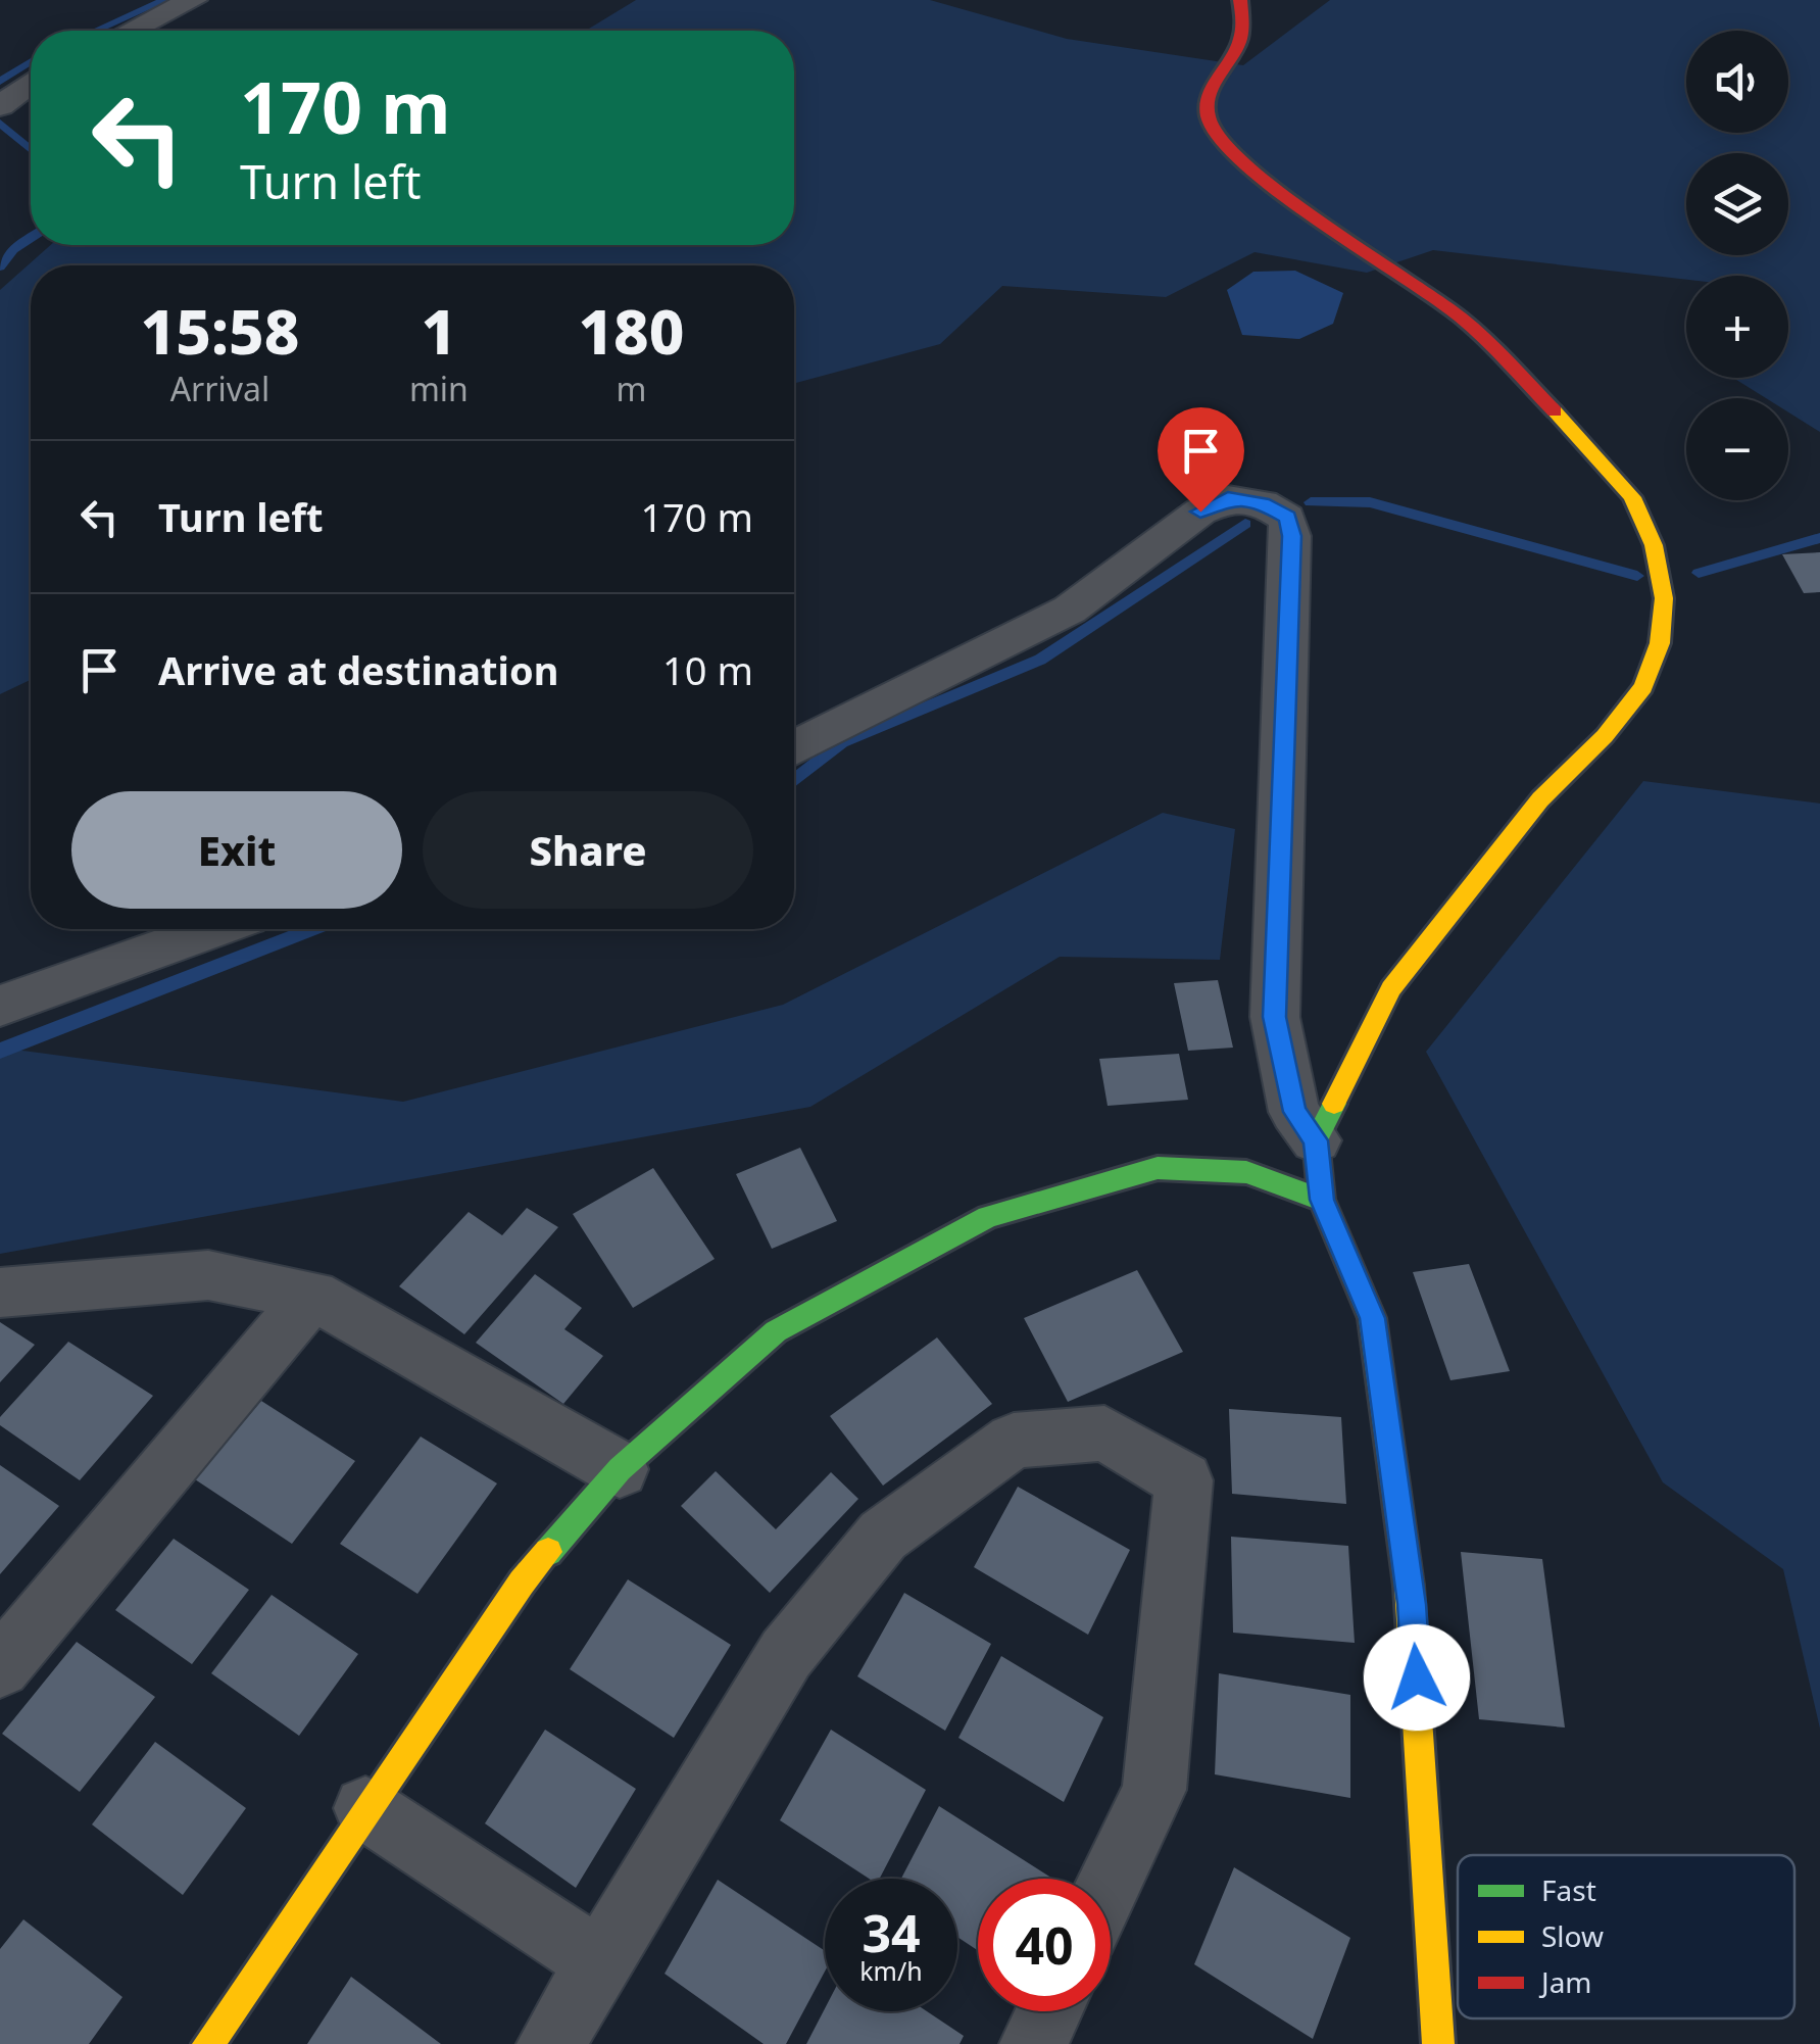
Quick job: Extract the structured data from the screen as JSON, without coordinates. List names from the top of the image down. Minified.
{"legend":["Fast","Slow","Jam"],"page":{"map_buttons":["+","−"],"turn":["170 m","Turn left"],"eta":["15:58","Arrival","1","min","180","m"],"list":[{"name":"Turn left","value":"170 m"},{"name":"Arrive at destination","value":"10 m"}],"buttons":["Exit","Share"],"speed":"34 km/h","limit":"40"}}
